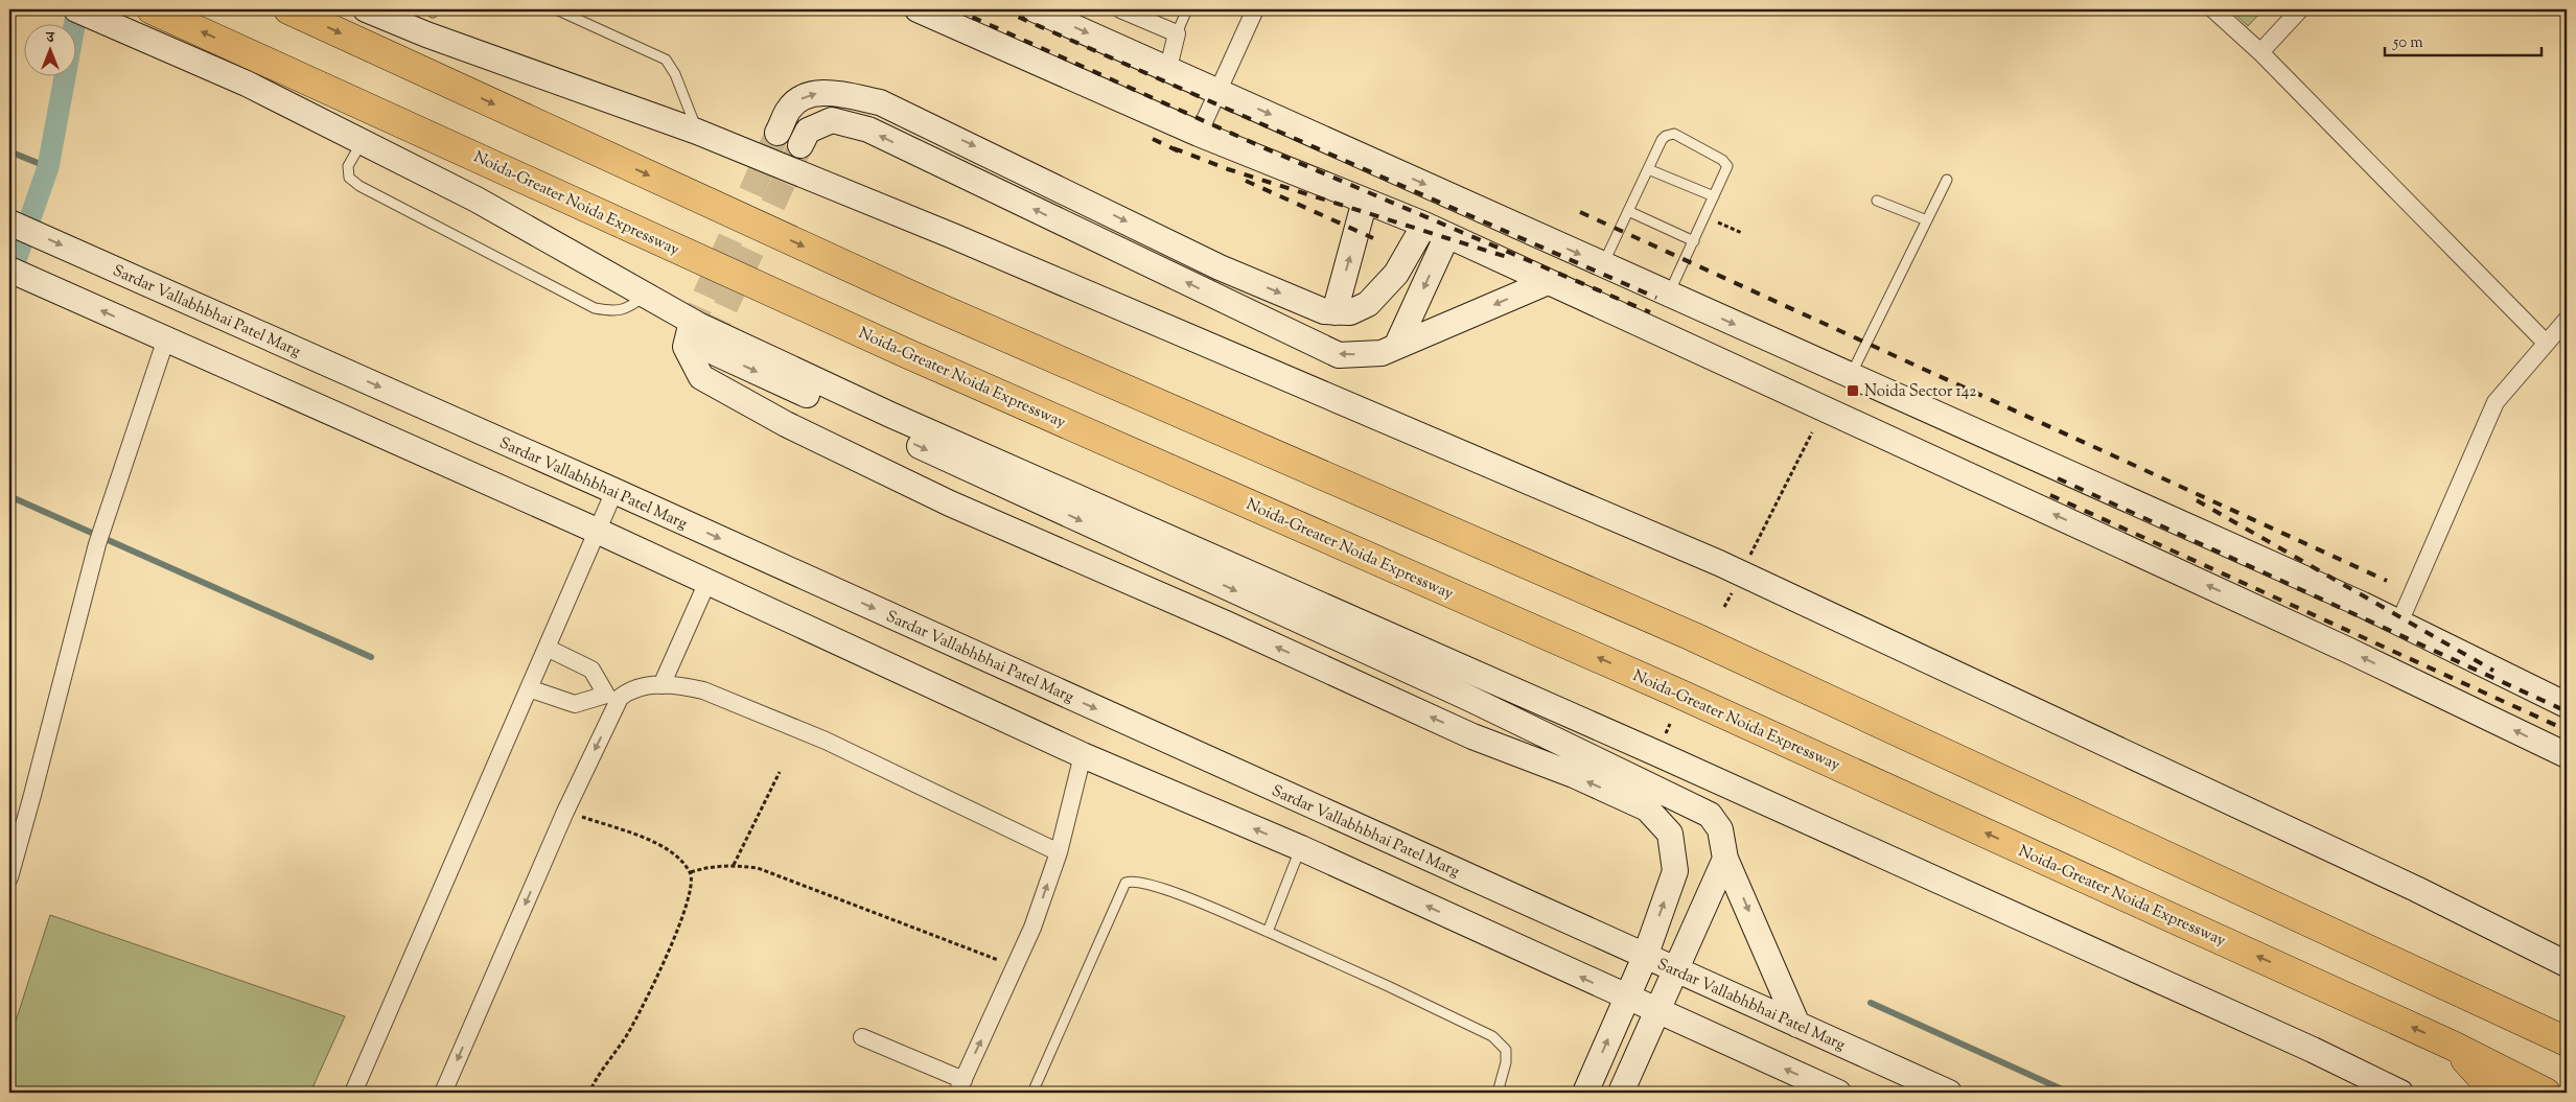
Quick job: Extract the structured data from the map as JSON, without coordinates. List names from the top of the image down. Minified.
{"streets":{"highway":["Noida-Greater Noida Expressway"],"street":["Sardar Vallabhbhai Patel Marg"]},"places":{"transit":["Noida Sector 142"]},"scale_bar":"50 m","north":"top"}
